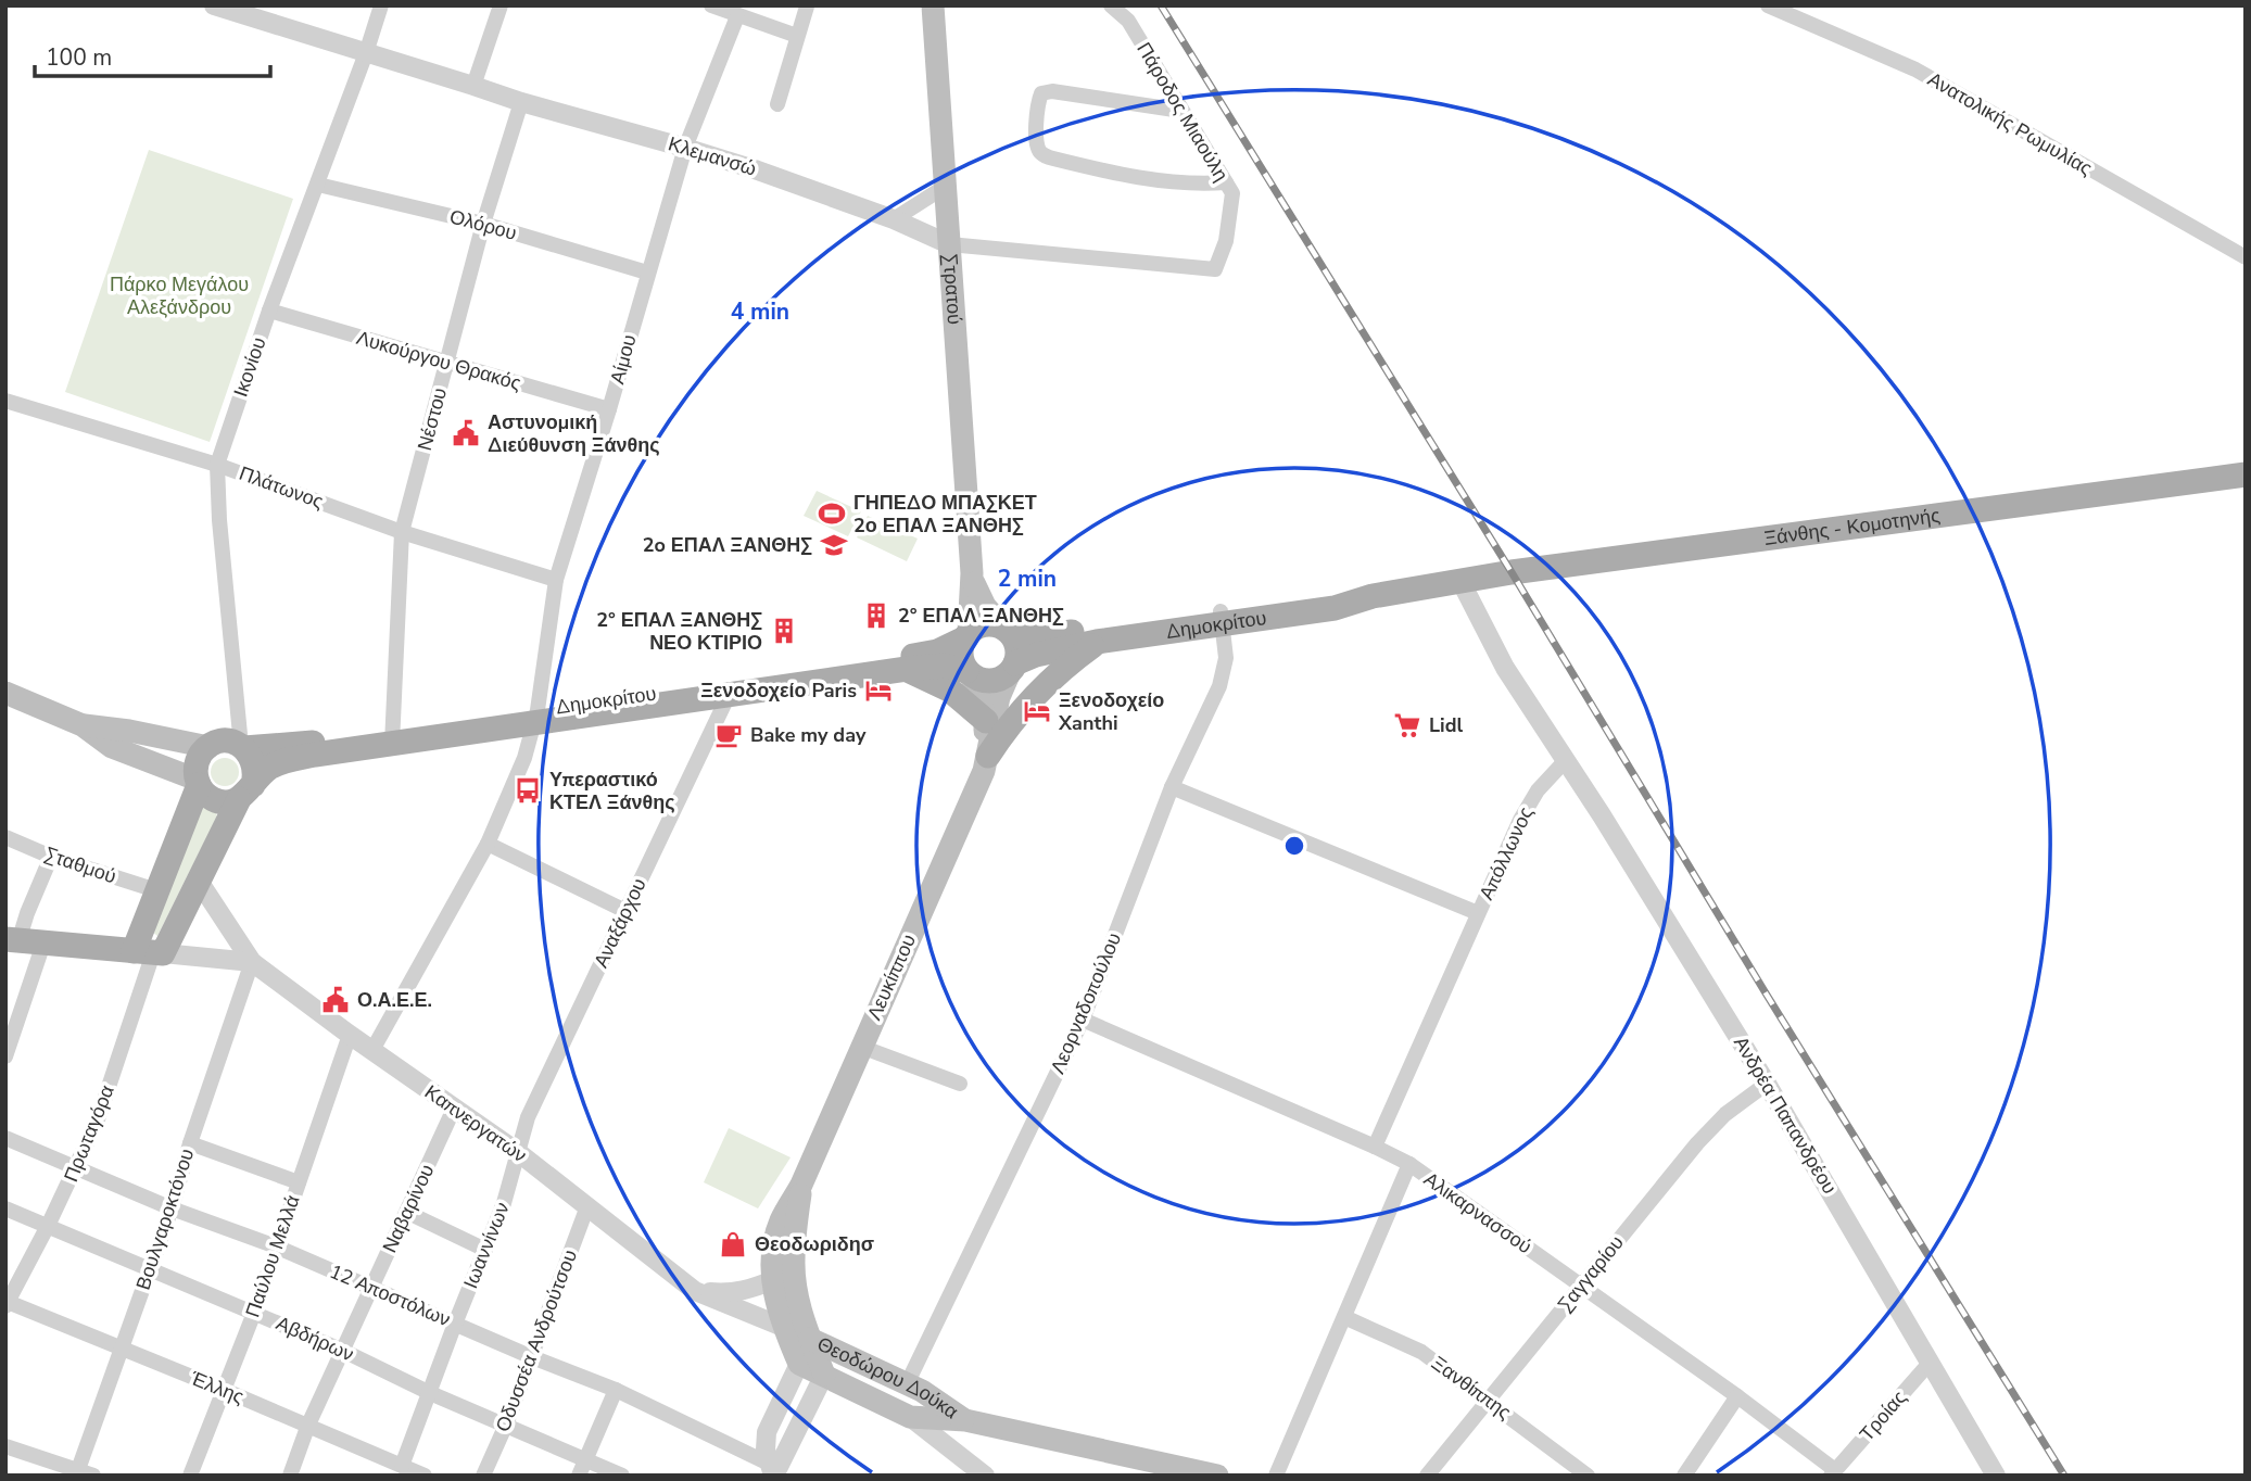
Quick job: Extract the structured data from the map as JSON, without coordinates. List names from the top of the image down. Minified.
{"streets":{"main road":["Στρατού","Ξάνθης - Κομοτηνής","Δημοκρίτου","Λευκίππου","Θεοδώρου Δούκα"],"street":["Πάροδος Μιαούλη","Ανατολικής Ρωμυλίας","Κλεμανσώ","Ολόρου","Αίμου","Λυκούργου Θρακός","Ικονίου","Νέστου","Πλάτωνος","Απόλλωνος","Σταθμού","Αναξάρχου","Λεορναδοπούλου","Ανδρέα Παπανδρέου","Καπνεργατών","Πρωταγόρα","Ναβαρίνου","Αλικαρνασσού","Βουλγαροκτόνου","Ιωαννίνων","Παύλου Μελλά","Σαγγαρίου","12 Αποστόλων","Αβδήρων","Οδυσσέα Ανδρούτσου","Έλλης","Ξανθίππης","Τροίας"]},"crossings":[["Πάροδος Μιαούλη","Κλεμανσώ"],["Κλεμανσώ","Στρατού"],["Κλεμανσώ","Αίμου"],["Κλεμανσώ","Ικονίου"],["Κλεμανσώ","Νέστου"],["Ολόρου","Αίμου"],["Ολόρου","Ικονίου"],["Ολόρου","Νέστου"],["Στρατού","Δημοκρίτου"],["Στρατού","Λευκίππου"],["Αίμου","Λυκούργου Θρακός"],["Αίμου","Πλάτωνος"],["Αίμου","Δημοκρίτου"],["Λυκούργου Θρακός","Ικονίου"],["Λυκούργου Θρακός","Νέστου"],["Ικονίου","Πλάτωνος"],["Ικονίου","Δημοκρίτου"],["Νέστου","Πλάτωνος"],["Νέστου","Δημοκρίτου"],["Ξάνθης - Κομοτηνής","Δημοκρίτου"],["Δημοκρίτου","Αναξάρχου"],["Δημοκρίτου","Λευκίππου"],["Δημοκρίτου","Λεορναδοπούλου"],["Απόλλωνος","Ανδρέα Παπανδρέου"],["Απόλλωνος","Αλικαρνασσού"],["Αναξάρχου","Καπνεργατών"],["Αναξάρχου","Ιωαννίνων"],["Λευκίππου","Καπνεργατών"],["Λευκίππου","Θεοδώρου Δούκα"],["Λεορναδοπούλου","Αλικαρνασσού"],["Λεορναδοπούλου","Θεοδώρου Δούκα"],["Ανδρέα Παπανδρέου","Σαγγαρίου"],["Ανδρέα Παπανδρέου","Τροίας"],["Καπνεργατών","Ναβαρίνου"],["Καπνεργατών","Βουλγαροκτόνου"],["Καπνεργατών","Ιωαννίνων"],["Καπνεργατών","Παύλου Μελλά"],["Καπνεργατών","Οδυσσέα Ανδρούτσου"],["Καπνεργατών","Θεοδώρου Δούκα"],["Πρωταγόρα","12 Αποστόλων"],["Πρωταγόρα","Αβδήρων"],["Πρωταγόρα","Έλλης"],["Ναβαρίνου","12 Αποστόλων"],["Ναβαρίνου","Αβδήρων"],["Ναβαρίνου","Έλλης"],["Αλικαρνασσού","Σαγγαρίου"],["Αλικαρνασσού","Τροίας"],["Βουλγαροκτόνου","12 Αποστόλων"],["Βουλγαροκτόνου","Αβδήρων"],["Βουλγαροκτόνου","Έλλης"],["Ιωαννίνων","12 Αποστόλων"],["Ιωαννίνων","Αβδήρων"],["Ιωαννίνων","Έλλης"],["Παύλου Μελλά","12 Αποστόλων"],["Παύλου Μελλά","Αβδήρων"],["Παύλου Μελλά","Έλλης"],["Σαγγαρίου","Ξανθίππης"],["12 Αποστόλων","Οδυσσέα Ανδρούτσου"],["Αβδήρων","Οδυσσέα Ανδρούτσου"]],"parks":["Πάρκο Μεγάλου Αλεξάνδρου"],"places":{"public building":["Αστυνομική Διεύθυνση Ξάνθης","Ο.Α.Ε.Ε."],"sports":["ΓΗΠΕΔΟ ΜΠΑΣΚΕΤ 2ο ΕΠΑΛ ΞΑΝΘΗΣ"],"school or university":["2o ΕΠΑΛ ΞΑΝΘΗΣ"],"building":["2° ΕΠΑΛ ΞΑΝΘΗΣ","2° ΕΠΑΛ ΞΑΝΘΗΣ ΝΕΟ ΚΤΙΡΙΟ"],"hotel":["Ξενοδοχείο Paris","Ξενοδοχείο Xanthi"],"supermarket":["Lidl"],"cafe":["Bake my day"],"bus stop":["Υπεραστικό ΚΤΕΛ Ξάνθης"],"shop":["Θεοδωριδησ"]},"scale_bar":"100 m","rings":["4 min","2 min"]}
